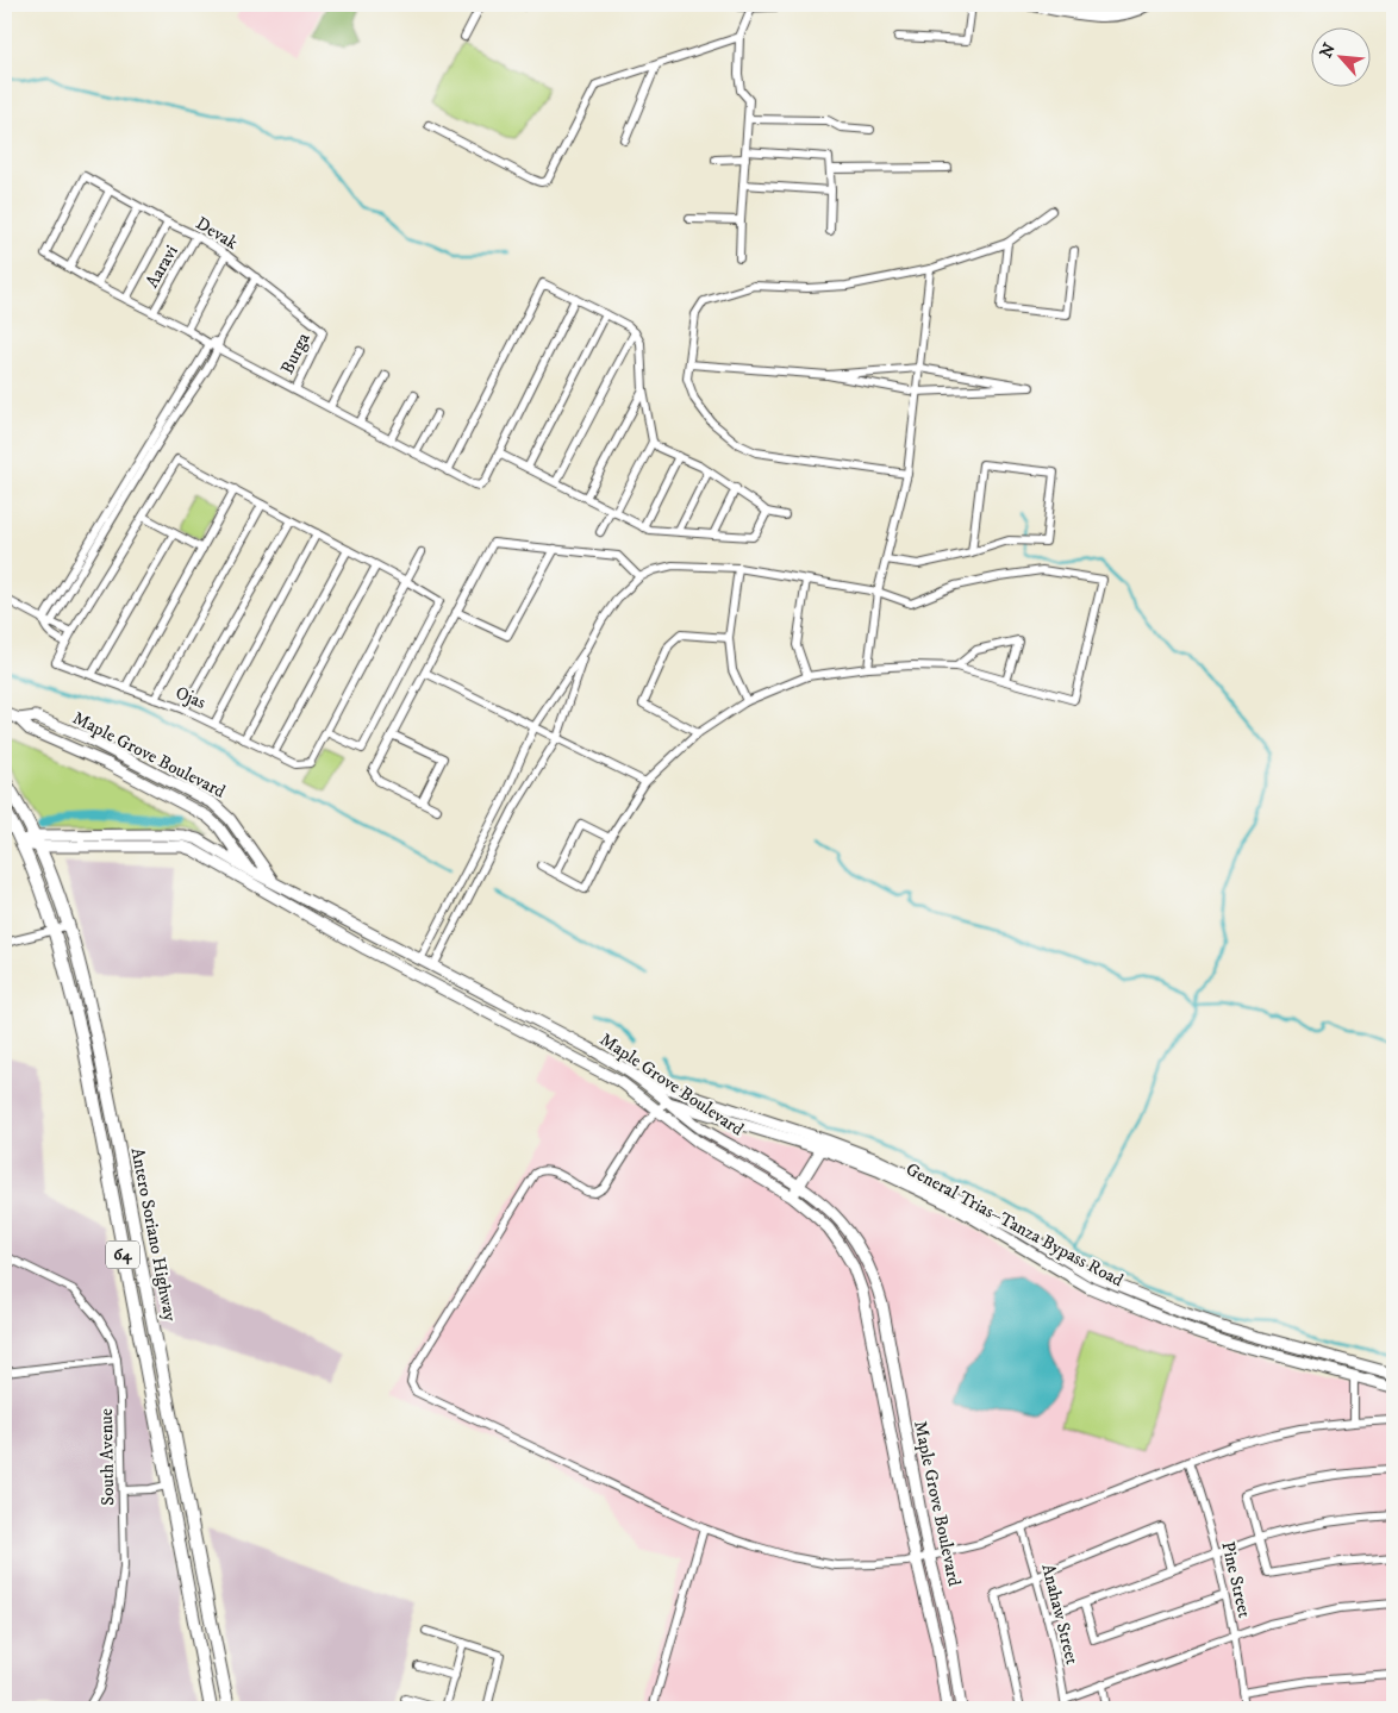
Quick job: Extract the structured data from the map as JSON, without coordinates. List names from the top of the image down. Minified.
{"streets":{"main road":["Maple Grove Boulevard","General Trias–Tanza Bypass Road","Antero Soriano Highway","64"],"street":["Devak","Aaravi","Burga","Ojas","South Avenue","Pine Street","Anahaw Street"]},"crossings":[["Devak","Aaravi"],["Devak","Burga"],["Maple Grove Boulevard","General Trias–Tanza Bypass Road"],["Maple Grove Boulevard","Antero Soriano Highway"]],"north":"top left"}
